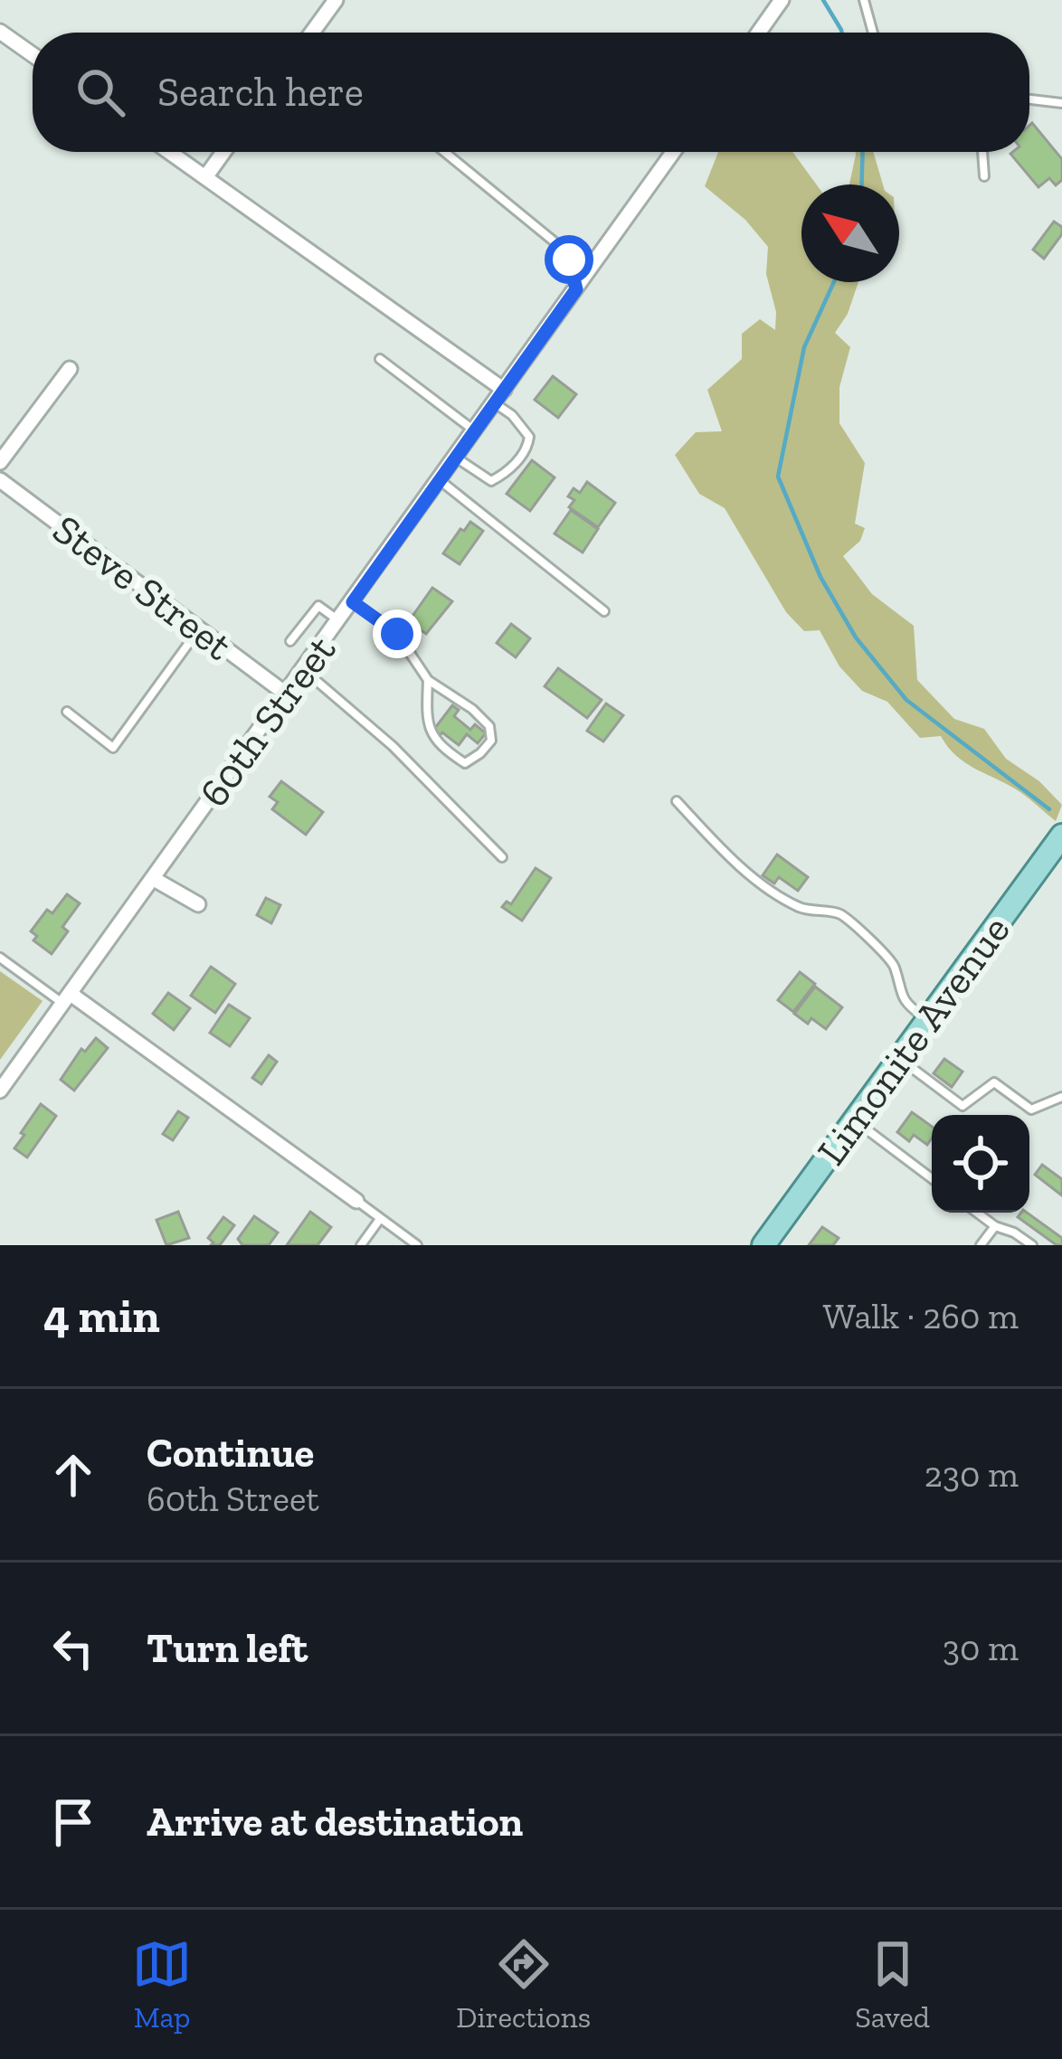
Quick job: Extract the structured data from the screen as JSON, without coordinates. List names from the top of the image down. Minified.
{"streets":{"main road":["Limonite Avenue"],"street":["Steve Street","60th Street"]},"crossings":[["Steve Street","60th Street"]],"north":"top left","page":{"search":"Search here","heading":["4 min","Walk · 260 m"],"list":[["Continue","60th Street","230 m"],["Turn left","30 m"],"Arrive at destination"],"nav":["Map","Directions","Saved"]}}
